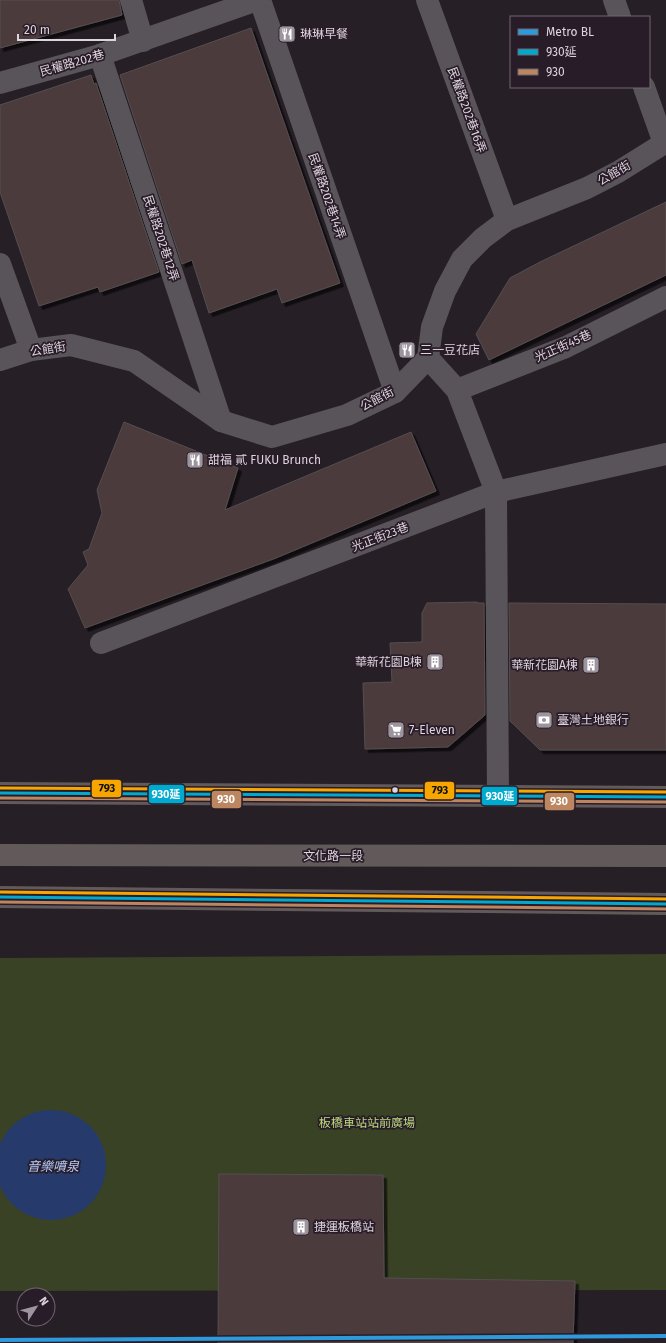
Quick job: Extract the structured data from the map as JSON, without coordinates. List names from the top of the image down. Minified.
{"streets":{"main road":["文化路一段"],"street":["民權路202巷","民權路202巷16弄","公館街","民權路202巷14弄","民權路202巷12弄","光正街45巷","光正街23巷"]},"crossings":[["民權路202巷","民權路202巷14弄"],["民權路202巷","民權路202巷12弄"],["民權路202巷16弄","公館街"],["公館街","民權路202巷14弄"],["公館街","民權路202巷12弄"]],"water":["音樂噴泉"],"parks":["板橋車站站前廣場"],"places":{"restaurant":["琳琳早餐","三一豆花店","甜福 貳 FUKU Brunch"],"building":["華新花園B棟","華新花園A棟","捷運板橋站"],"bank":["臺灣土地銀行"],"supermarket":["7-Eleven"]},"lines":["transit line 793","transit line 930延","transit line 930","metro line BL"],"legend":["Metro BL","930延","930"],"scale_bar":"20 m","north":"top right"}
